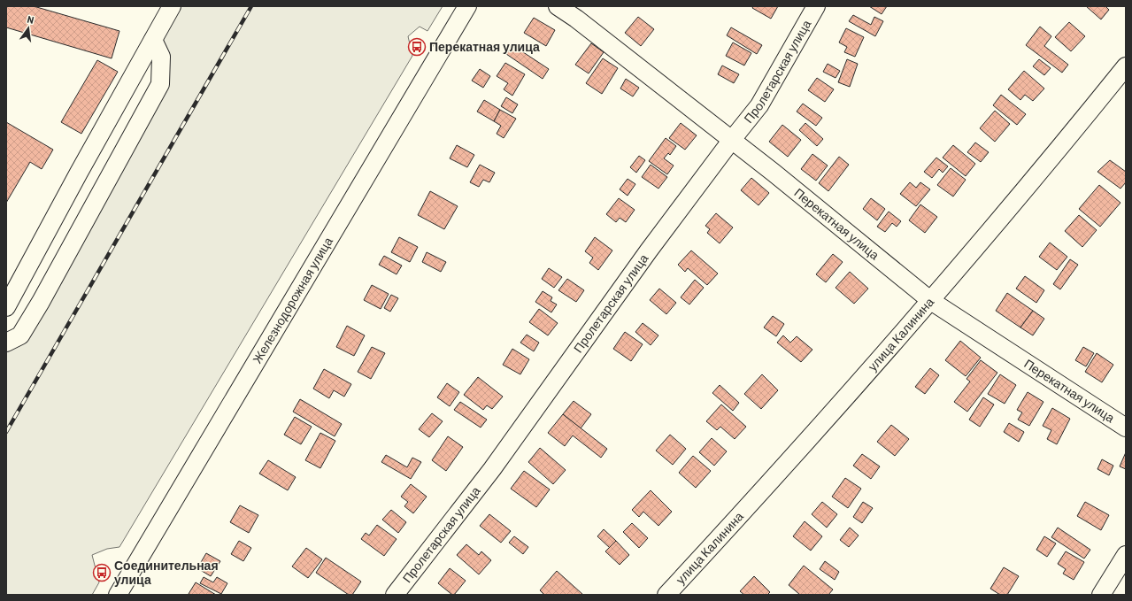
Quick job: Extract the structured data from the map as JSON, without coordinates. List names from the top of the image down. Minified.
{"streets":{"street":["Пролетарская улица","Перекатная улица","Железнодорожная улица","улица Калинина"]},"crossings":[["Пролетарская улица","Перекатная улица"],["Перекатная улица","улица Калинина"]],"places":{"bus stop":["Перекатная улица","Соединительная улица"]},"north":"top"}
